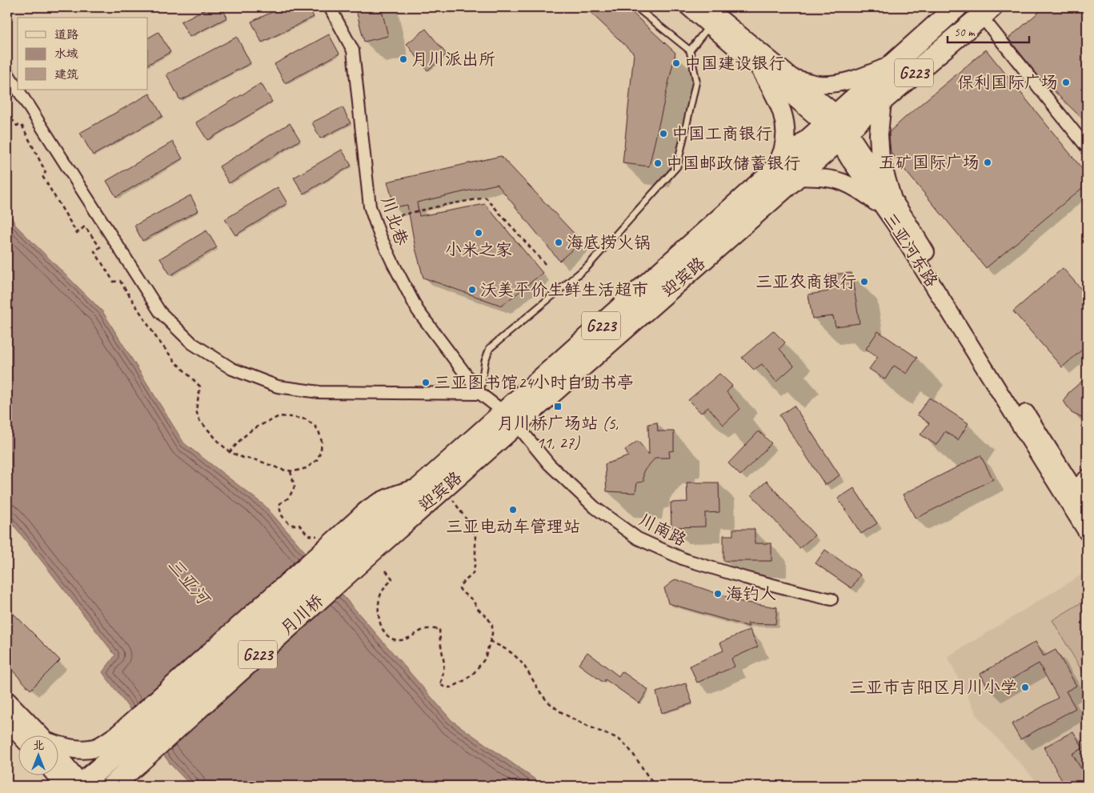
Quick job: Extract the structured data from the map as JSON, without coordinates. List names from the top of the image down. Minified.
{"streets":{"highway":["G223","迎宾路","月川桥"],"main road":["三亚河东路"],"street":["川北巷","川南路"]},"crossings":[["G223","月川桥"],["川北巷","迎宾路"],["川北巷","川南路"],["三亚河东路","迎宾路"],["迎宾路","川南路"],["迎宾路","月川桥"]],"water":["三亚河"],"places":{"other":["月川派出所","中国建设银行","保利国际广场","中国工商银行","五矿国际广场","中国邮政储蓄银行","小米之家","海底捞火锅","三亚农商银行","沃美平价生鲜生活超市","三亚图书馆24小时自助书亭","三亚电动车管理站","海钓人","三亚市吉阳区月川小学"],"transit":["月川桥广场站 (5, 11, 27)"]},"legend":["道路","水域","建筑"],"scale_bar":"50 m","north":"top"}
